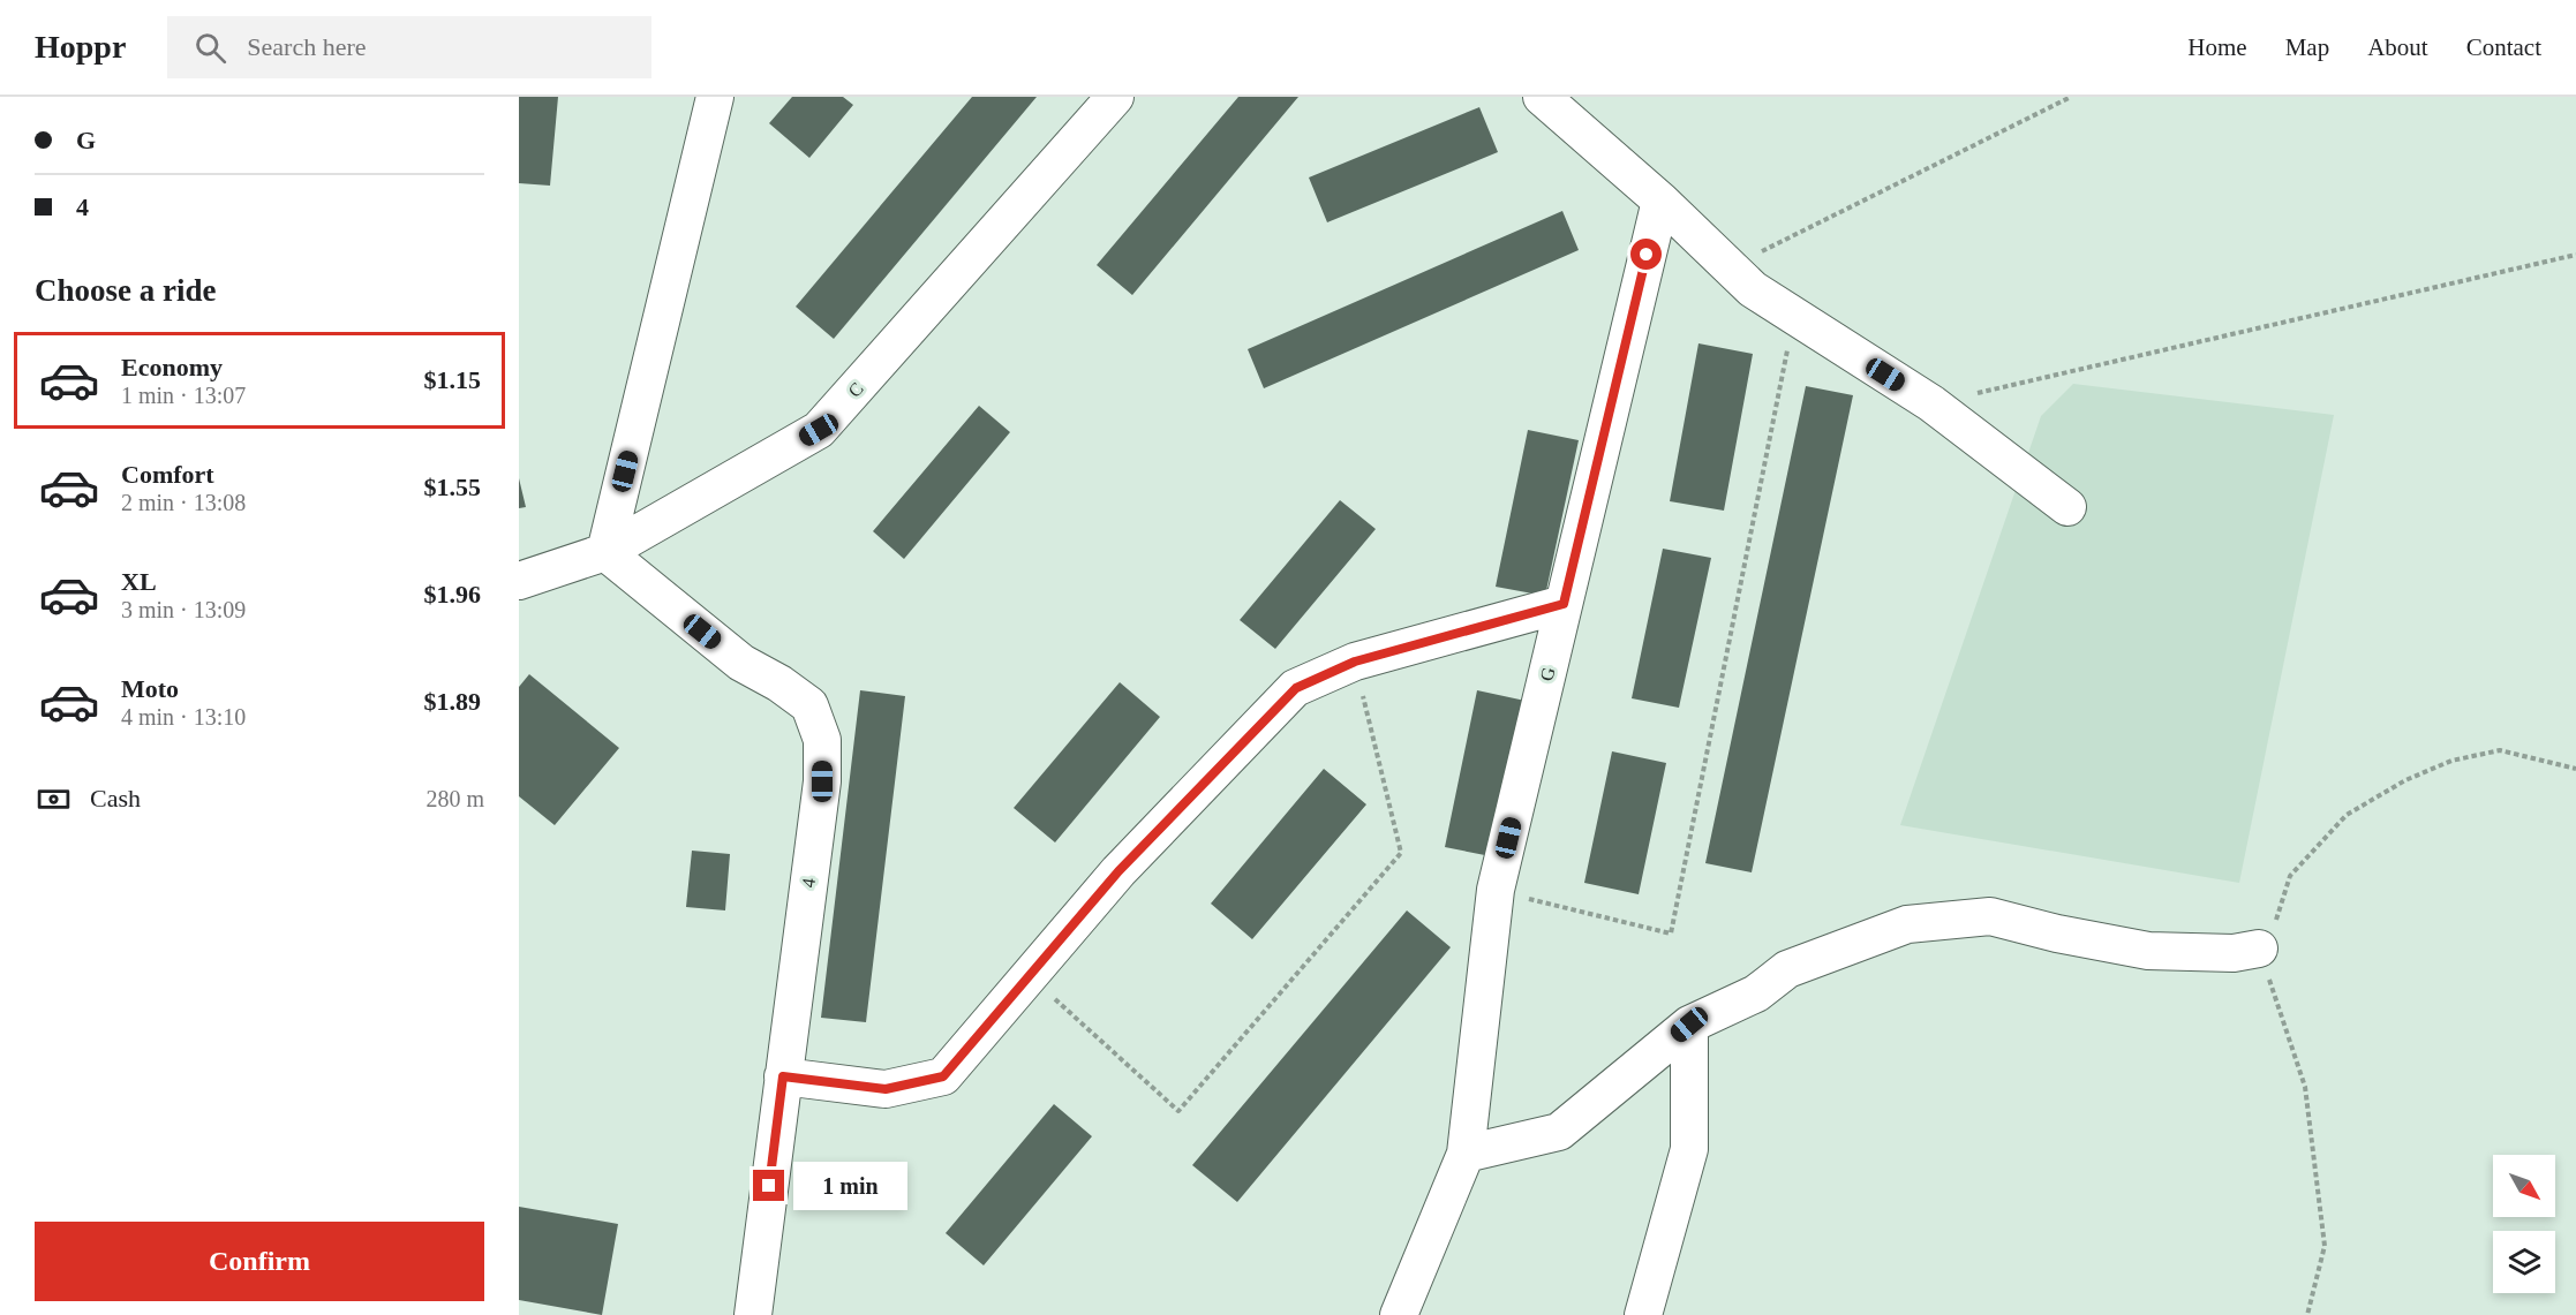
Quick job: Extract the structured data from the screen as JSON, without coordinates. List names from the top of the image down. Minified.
{"streets":{"street":["C","G","4"]},"crossings":[["C","4"]],"north":"bottom right","page":{"header":"Hoppr","search":"Search here","nav":["Home","Map","About","Contact"],"banner":["G","4"],"heading":"Choose a ride","list":[{"name":"Economy","note":"1 min · 13:07","value":"$1.15"},{"name":"Comfort","note":"2 min · 13:08","value":"$1.55"},{"name":"XL","note":"3 min · 13:09","value":"$1.96"},{"name":"Moto","note":"4 min · 13:10","value":"$1.89"}],"pay":["Cash","280 m"],"bubble":"1 min","buttons":"Confirm"}}
